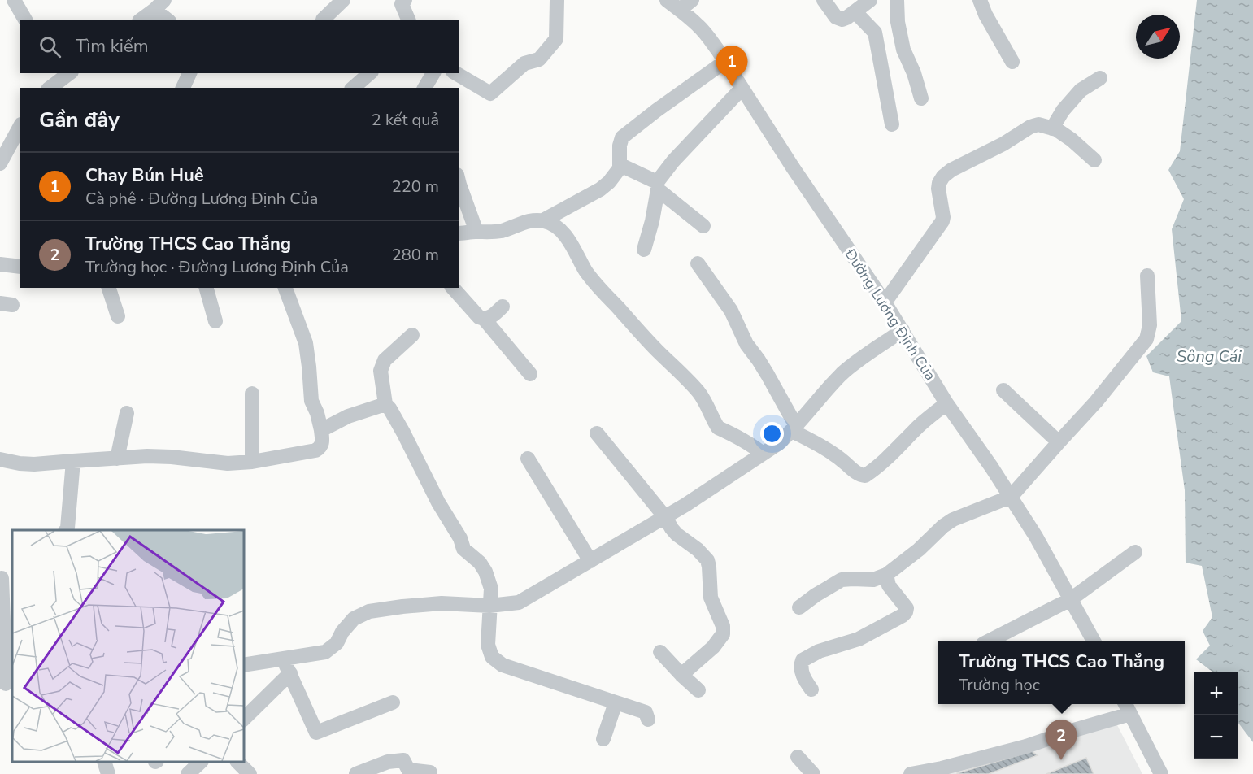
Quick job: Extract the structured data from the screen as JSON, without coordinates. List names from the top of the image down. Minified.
{"streets":{"street":["Đường Lương Định Của"]},"water":["Sông Cái"],"north":"top right","page":{"search":"Tìm kiếm","pins":["1","2"],"heading":["Gần đây","2 kết quả"],"list":[{"mark":"1","name":"Chay Bún Huê","note":"Cà phê · Đường Lương Định Của","value":"220 m"},{"mark":"2","name":"Trường THCS Cao Thắng","note":"Trường học · Đường Lương Định Của","value":"280 m"}],"popup":["Trường THCS Cao Thắng","Trường học"],"map_buttons":["+","−"]}}
